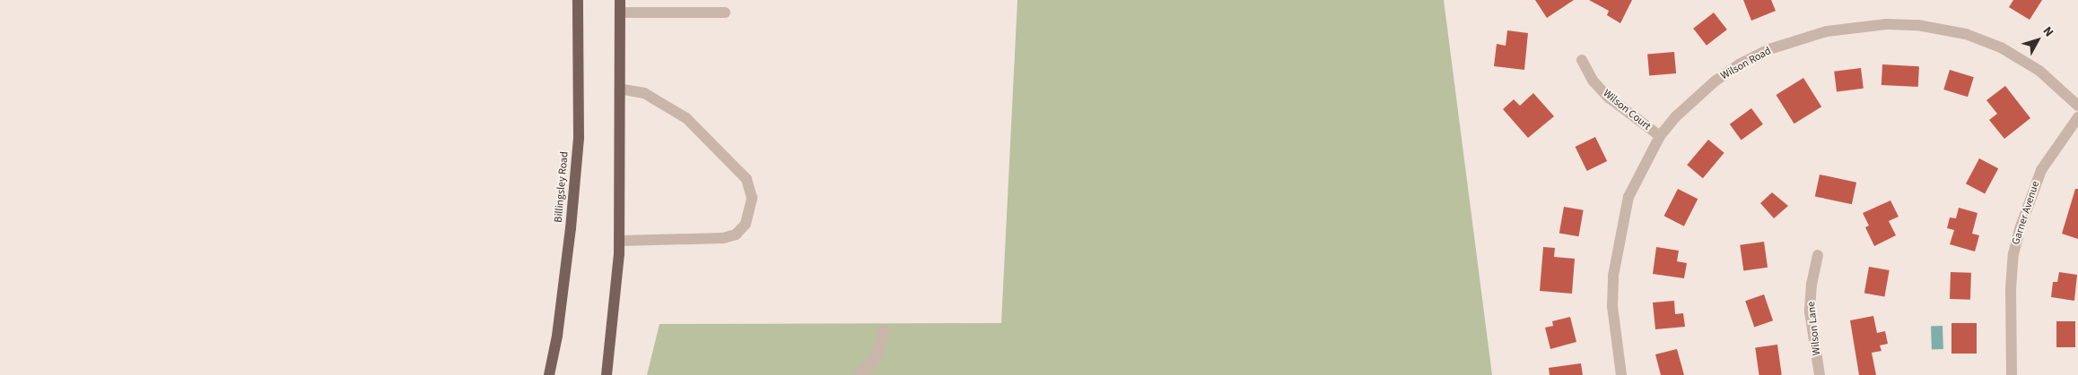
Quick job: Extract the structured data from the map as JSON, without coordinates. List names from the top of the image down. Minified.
{"streets":{"main road":["Billingsley Road"],"street":["Wilson Road","Wilson Court","Garner Avenue","Wilson Lane"]},"crossings":[["Wilson Road","Wilson Court"]],"north":"top right"}
